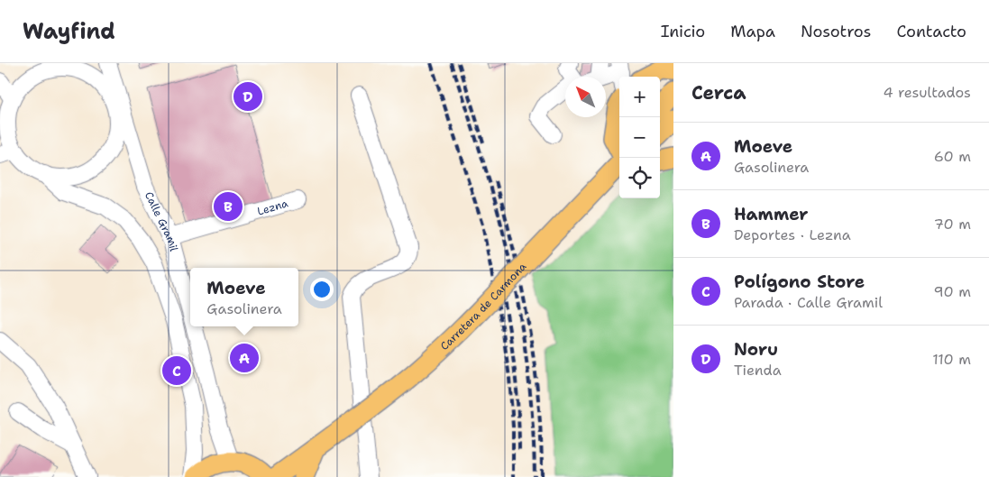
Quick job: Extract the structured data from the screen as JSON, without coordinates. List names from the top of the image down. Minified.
{"streets":{"main road":["Carretera de Carmona"],"street":["Lezna","Calle Gramil"]},"crossings":[["Lezna","Calle Gramil"]],"north":"top left","page":{"header":"Wayfind","nav":["Inicio","Mapa","Nosotros","Contacto"],"heading":["Cerca","4 resultados"],"map_buttons":["+","−"],"pins":["D","B","A","C"],"list":[{"mark":"A","name":"Moeve","note":"Gasolinera","value":"60 m"},{"mark":"B","name":"Hammer","note":"Deportes · Lezna","value":"70 m"},{"mark":"C","name":"Polígono Store","note":"Parada · Calle Gramil","value":"90 m"},{"mark":"D","name":"Noru","note":"Tienda","value":"110 m"}],"popup":["Moeve","Gasolinera"]}}
